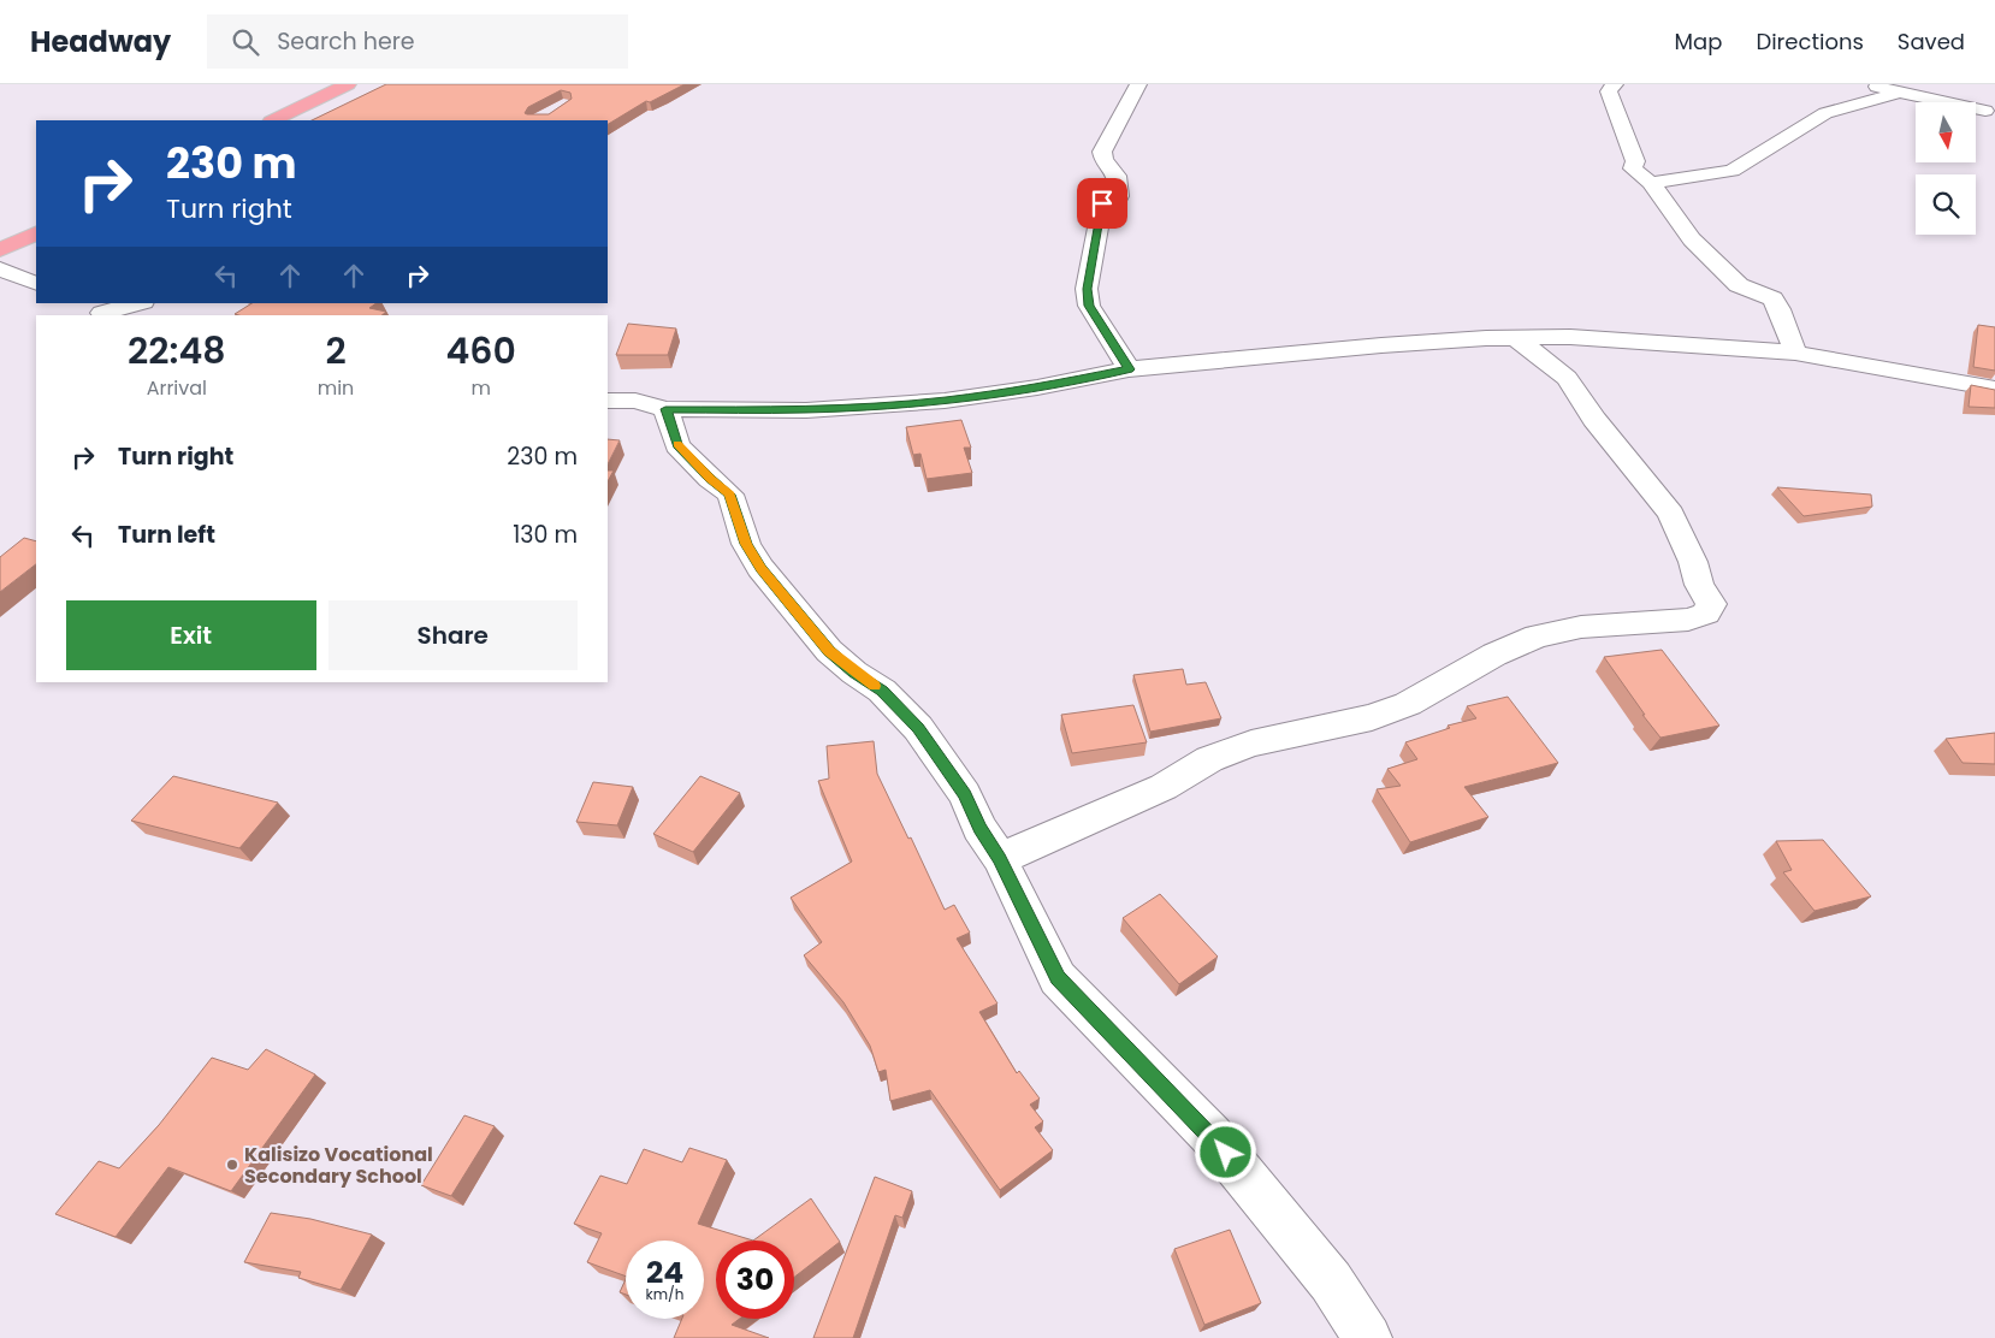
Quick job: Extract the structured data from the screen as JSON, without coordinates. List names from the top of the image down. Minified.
{"places":["Kalisizo Vocational Secondary School"],"north":"bottom","page":{"header":"Headway","search":"Search here","nav":["Map","Directions","Saved"],"turn":["230 m","Turn right"],"eta":["22:48","Arrival","2","min","460","m"],"list":[{"name":"Turn right","value":"230 m"},{"name":"Turn left","value":"130 m"}],"buttons":["Exit","Share"],"speed":"24 km/h","limit":"30"}}
